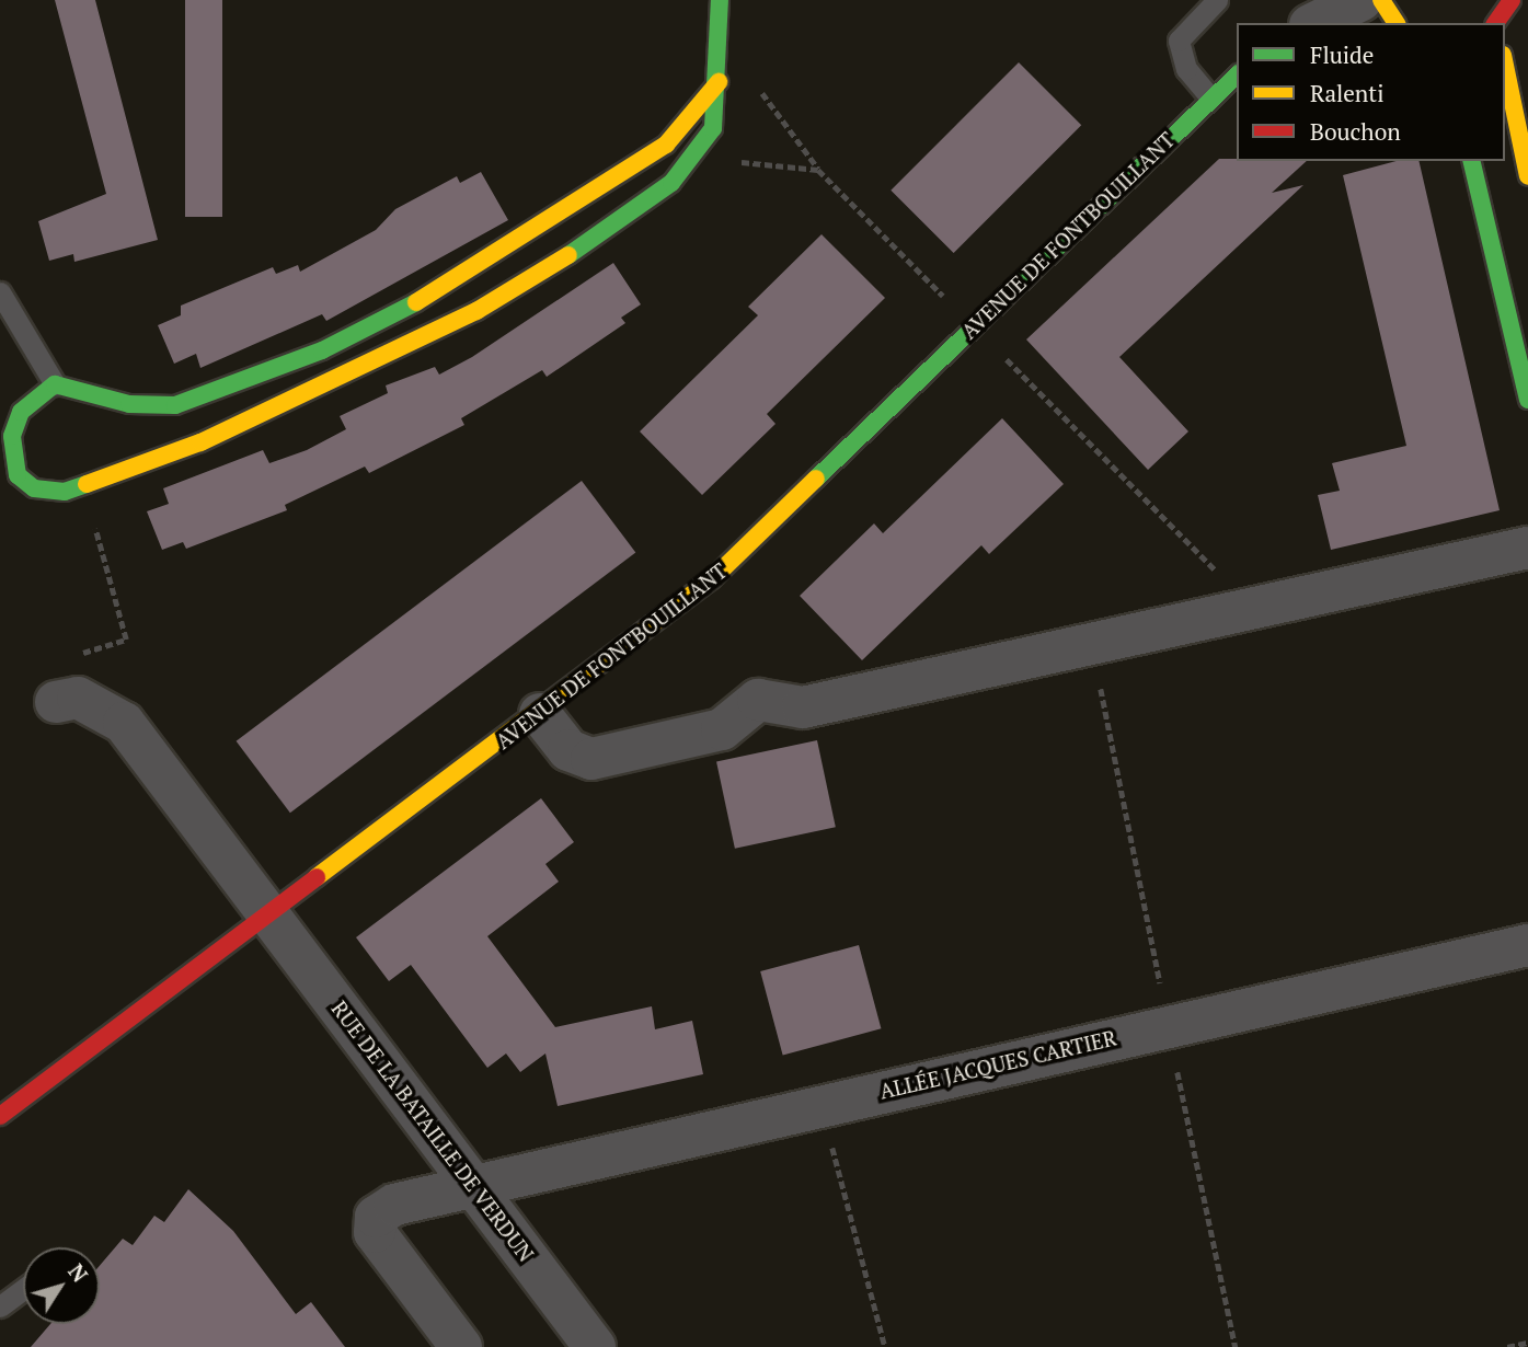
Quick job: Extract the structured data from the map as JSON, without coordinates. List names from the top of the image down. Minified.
{"streets":{"street":["AVENUE DE FONTBOUILLANT","ALLÉE JACQUES CARTIER","RUE DE LA BATAILLE DE VERDUN"]},"crossings":[["AVENUE DE FONTBOUILLANT","RUE DE LA BATAILLE DE VERDUN"],["ALLÉE JACQUES CARTIER","RUE DE LA BATAILLE DE VERDUN"]],"legend":["Fluide","Ralenti","Bouchon"],"north":"top right"}
